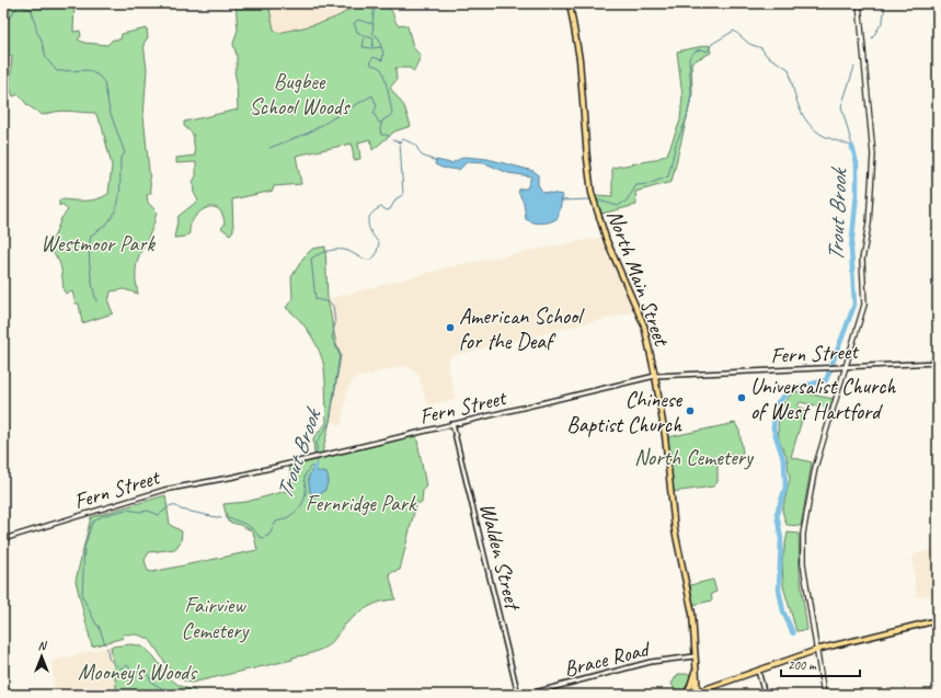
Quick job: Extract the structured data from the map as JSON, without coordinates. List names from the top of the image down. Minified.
{"streets":{"main road":["North Main Street"],"street":["Fern Street","Walden Street","Brace Road"]},"crossings":[["North Main Street","Fern Street"],["North Main Street","Brace Road"],["Fern Street","Walden Street"]],"water":["Trout Brook"],"parks":["Bugbee School Woods","Westmoor Park","North Cemetery","Fernridge Park","Fairview Cemetery","Mooney's Woods"],"places":["American School for the Deaf","Universalist Church of West Hartford","Chinese Baptist Church"],"scale_bar":"200 m","north":"top"}
